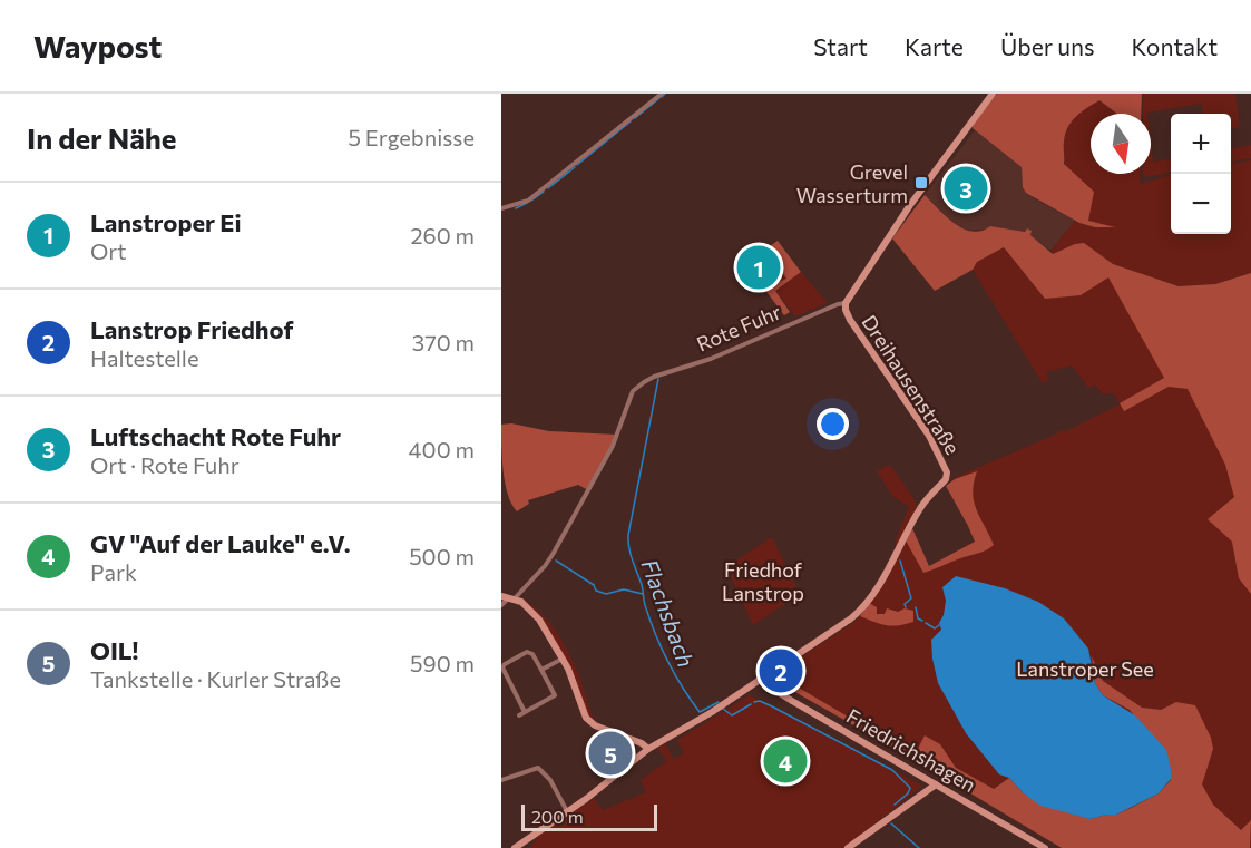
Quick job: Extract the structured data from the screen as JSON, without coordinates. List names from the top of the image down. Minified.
{"streets":{"main road":["Dreihausenstraße","Friedrichshagen"],"street":["Rote Fuhr"]},"crossings":[["Rote Fuhr","Dreihausenstraße"],["Dreihausenstraße","Friedrichshagen"]],"water":["Flachsbach"],"parks":["Friedhof Lanstrop","Lanstroper See"],"places":{"transit":["Grevel Wasserturm"]},"scale_bar":"200 m","north":"bottom","page":{"header":"Waypost","nav":["Start","Karte","Über uns","Kontakt"],"heading":["In der Nähe","5 Ergebnisse"],"map_buttons":["+","−"],"pins":["3","1","2","5","4"],"list":[{"mark":"1","name":"Lanstroper Ei","note":"Ort","value":"260 m"},{"mark":"2","name":"Lanstrop Friedhof","note":"Haltestelle","value":"370 m"},{"mark":"3","name":"Luftschacht Rote Fuhr","note":"Ort · Rote Fuhr","value":"400 m"},{"mark":"4","name":"GV \"Auf der Lauke\" e.V.","note":"Park","value":"500 m"},{"mark":"5","name":"OIL!","note":"Tankstelle · Kurler Straße","value":"590 m"}],"scale":"200 m"}}
